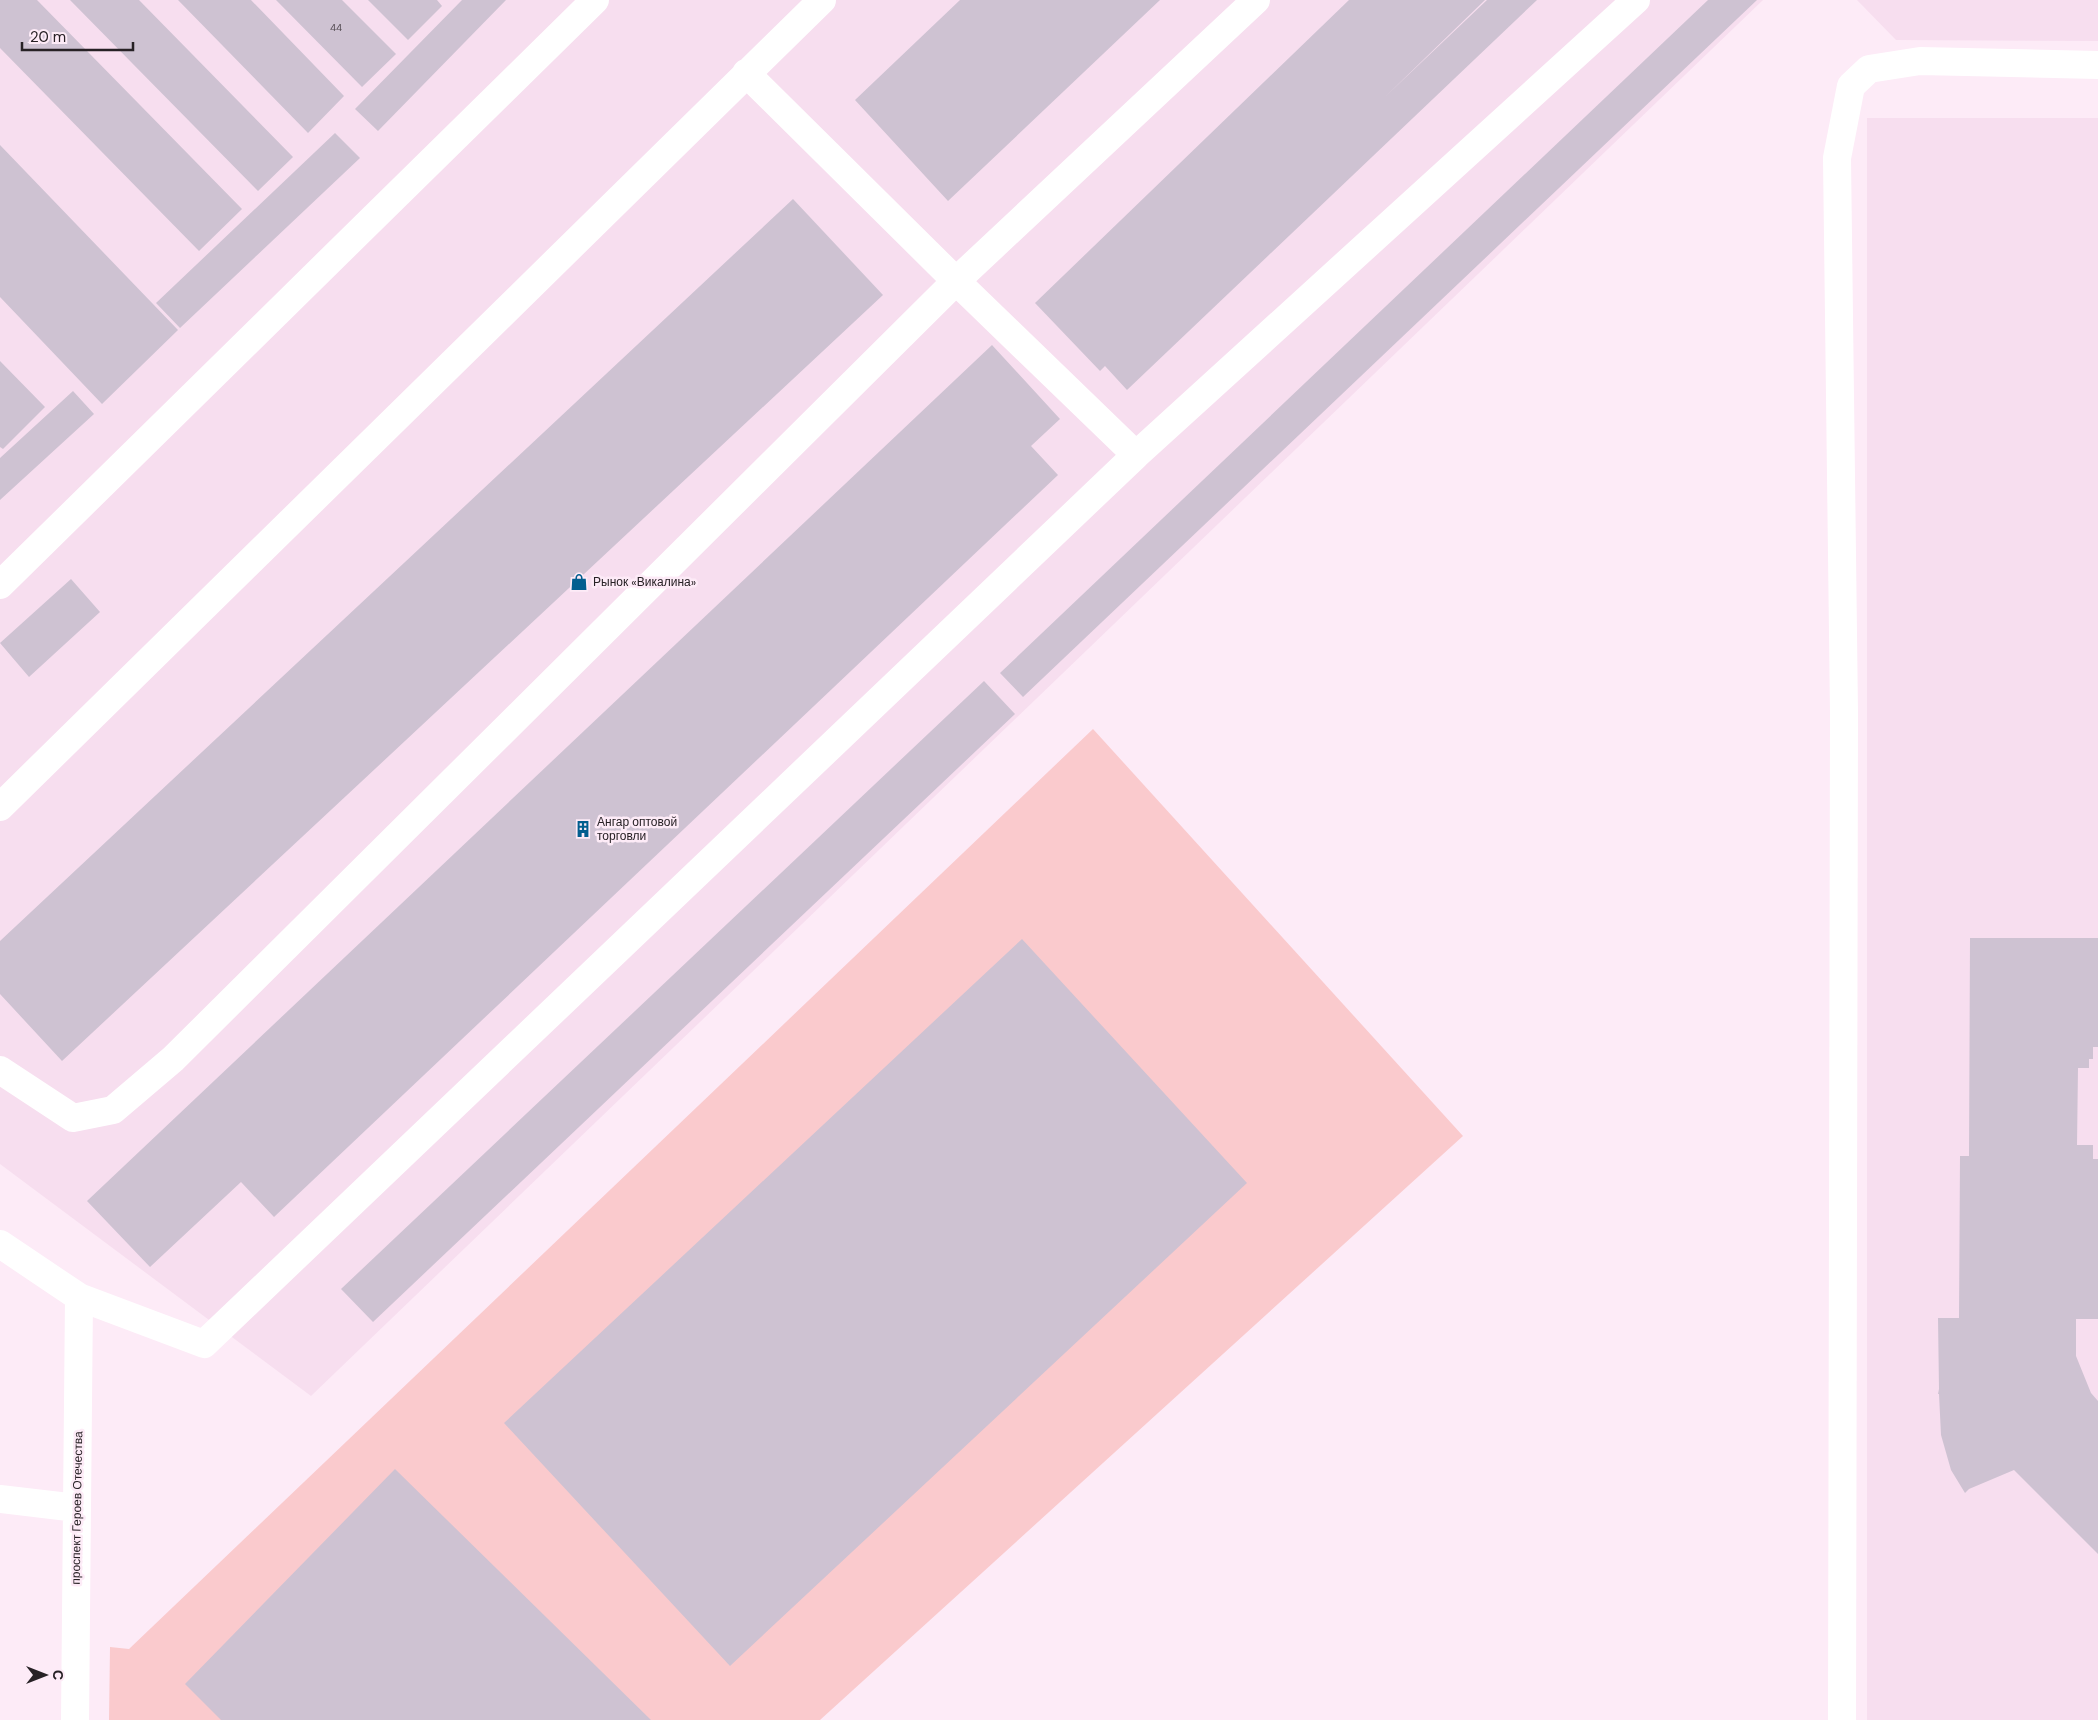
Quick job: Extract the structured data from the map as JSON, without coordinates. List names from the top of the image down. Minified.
{"streets":{"street":["проспект Героев Отечества"]},"places":{"shop":["Рынок «Викалина»"],"building":["Ангар оптовой торговли"]},"house_numbers":["44"],"scale_bar":"20 m","north":"right"}
